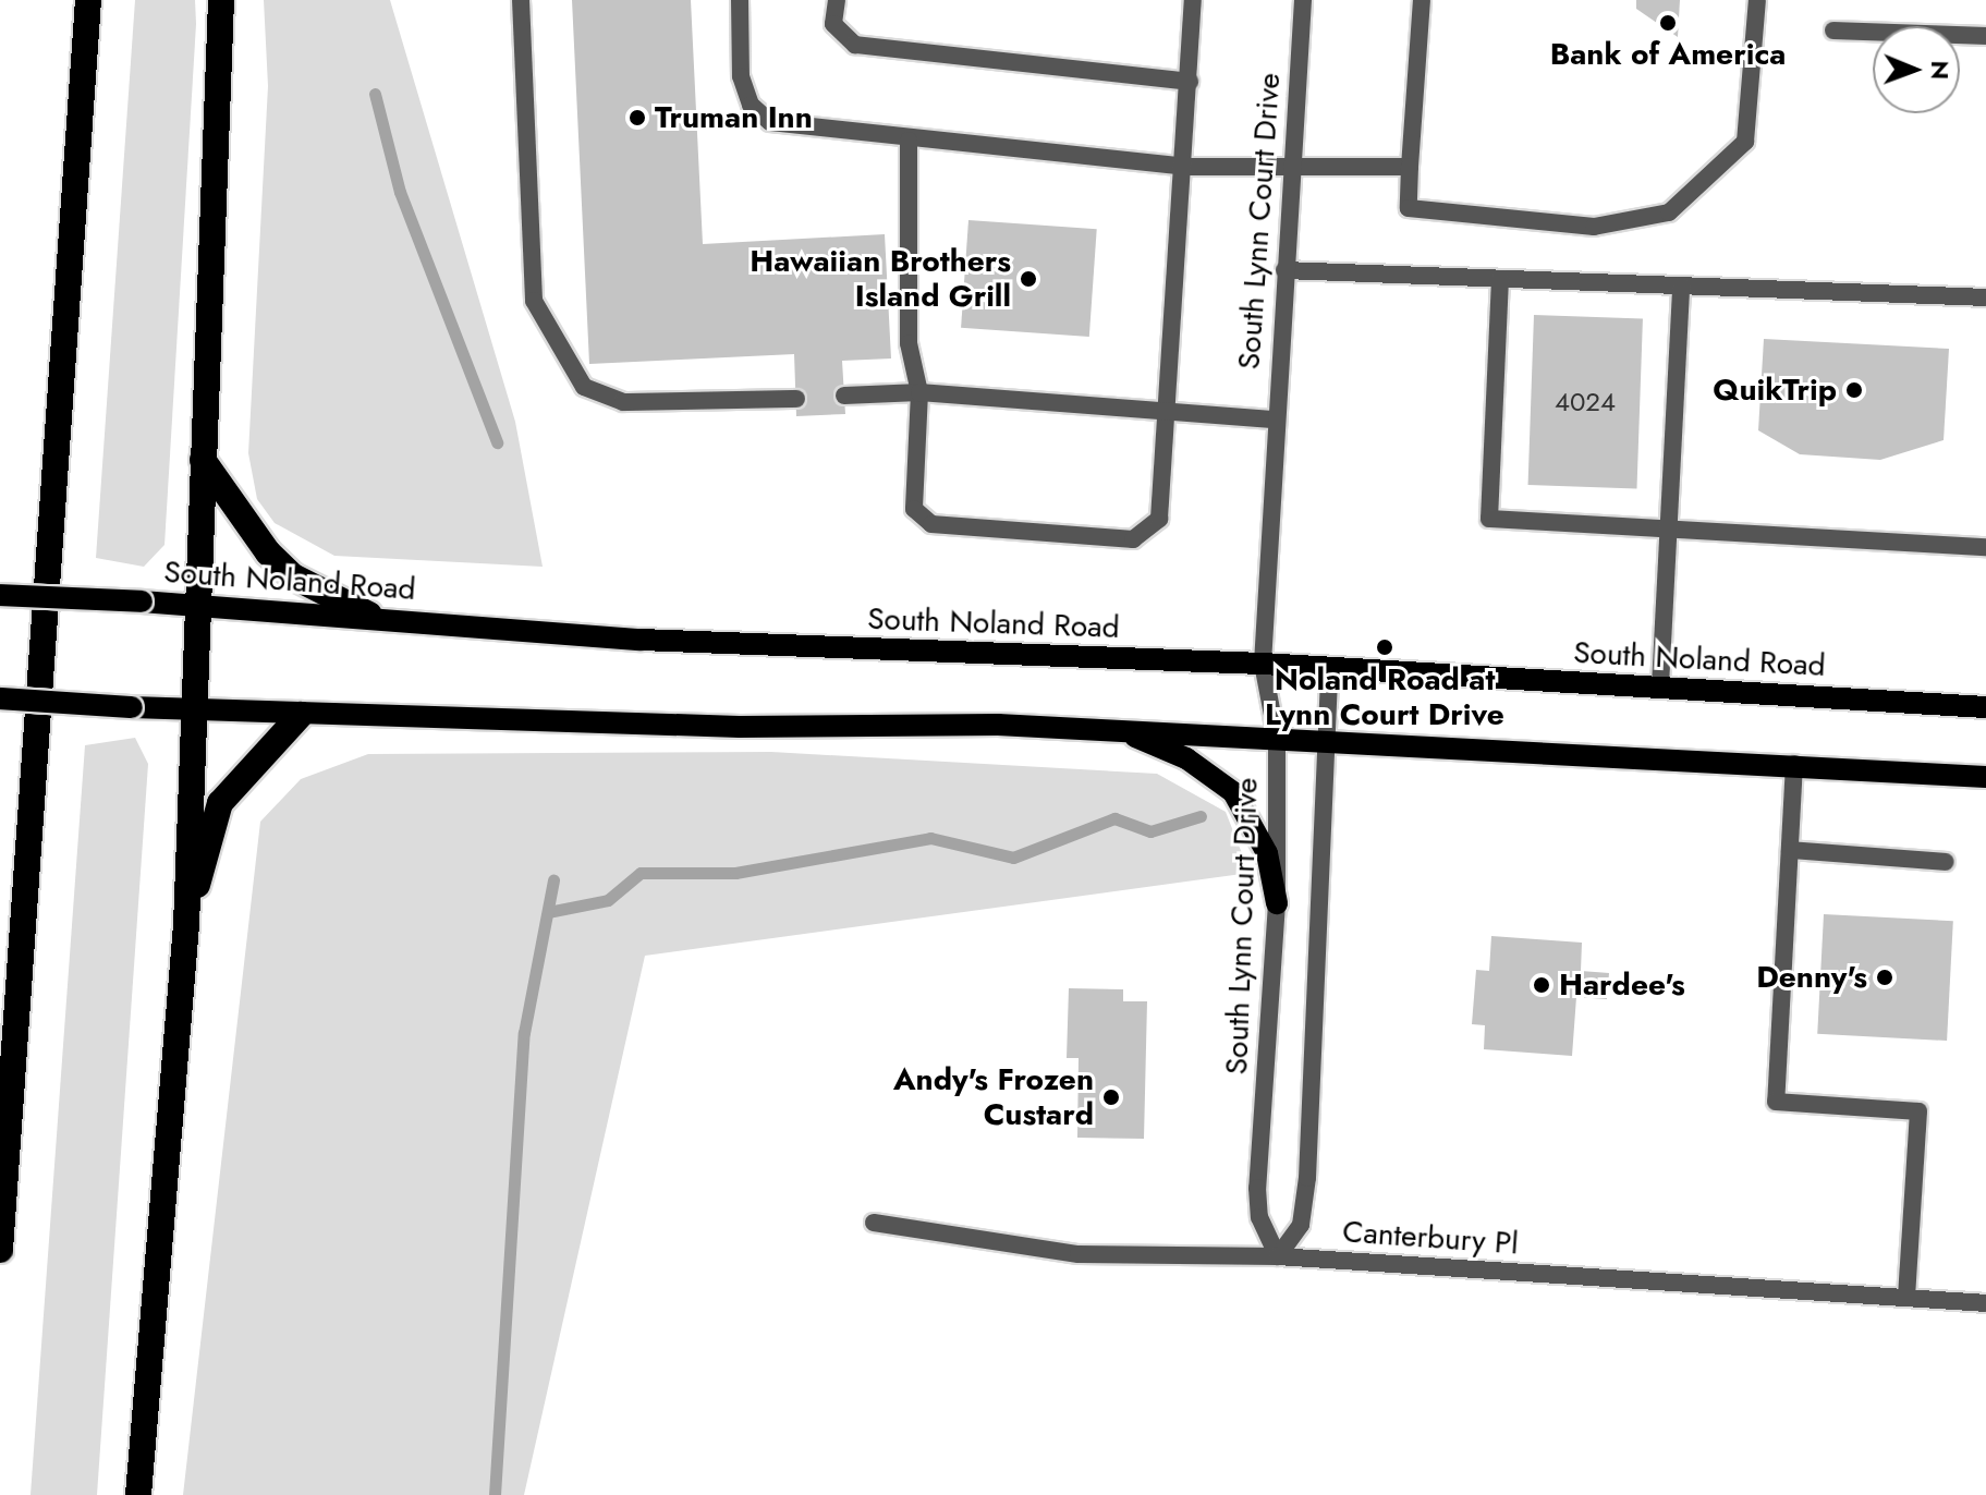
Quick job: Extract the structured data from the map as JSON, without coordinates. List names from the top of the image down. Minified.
{"streets":{"main road":["South Noland Road"],"street":["South Lynn Court Drive","Canterbury Pl"]},"crossings":[["South Lynn Court Drive","South Noland Road"],["South Lynn Court Drive","Canterbury Pl"]],"places":["Bank of America","Truman Inn","Hawaiian Brothers Island Grill","QuikTrip","Noland Road at Lynn Court Drive","Denny's","Hardee's","Andy's Frozen Custard"],"house_numbers":["4024"],"north":"right"}
